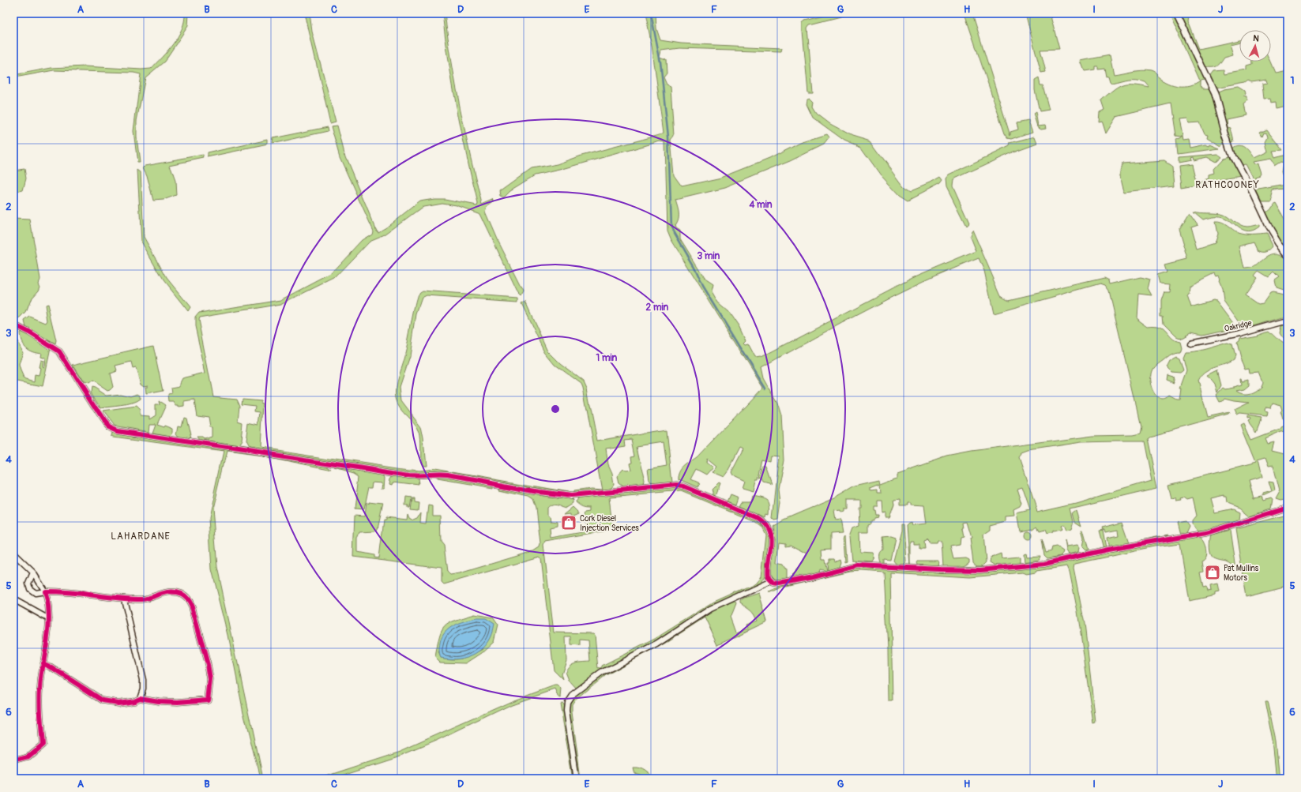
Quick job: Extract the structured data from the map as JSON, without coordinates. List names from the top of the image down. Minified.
{"streets":{"street":["Oakridge"]},"districts":["RATHCOONEY","LAHARDANE"],"places":{"shop":["Cork Diesel Injection Services","Pat Mullins Motors"]},"north":"top","grid":{"columns":["A","B","C","D","E","F","G","H","I","J"],"rows":["1","2","3","4","5","6"]},"rings":["4 min","3 min","2 min","1 min"]}
